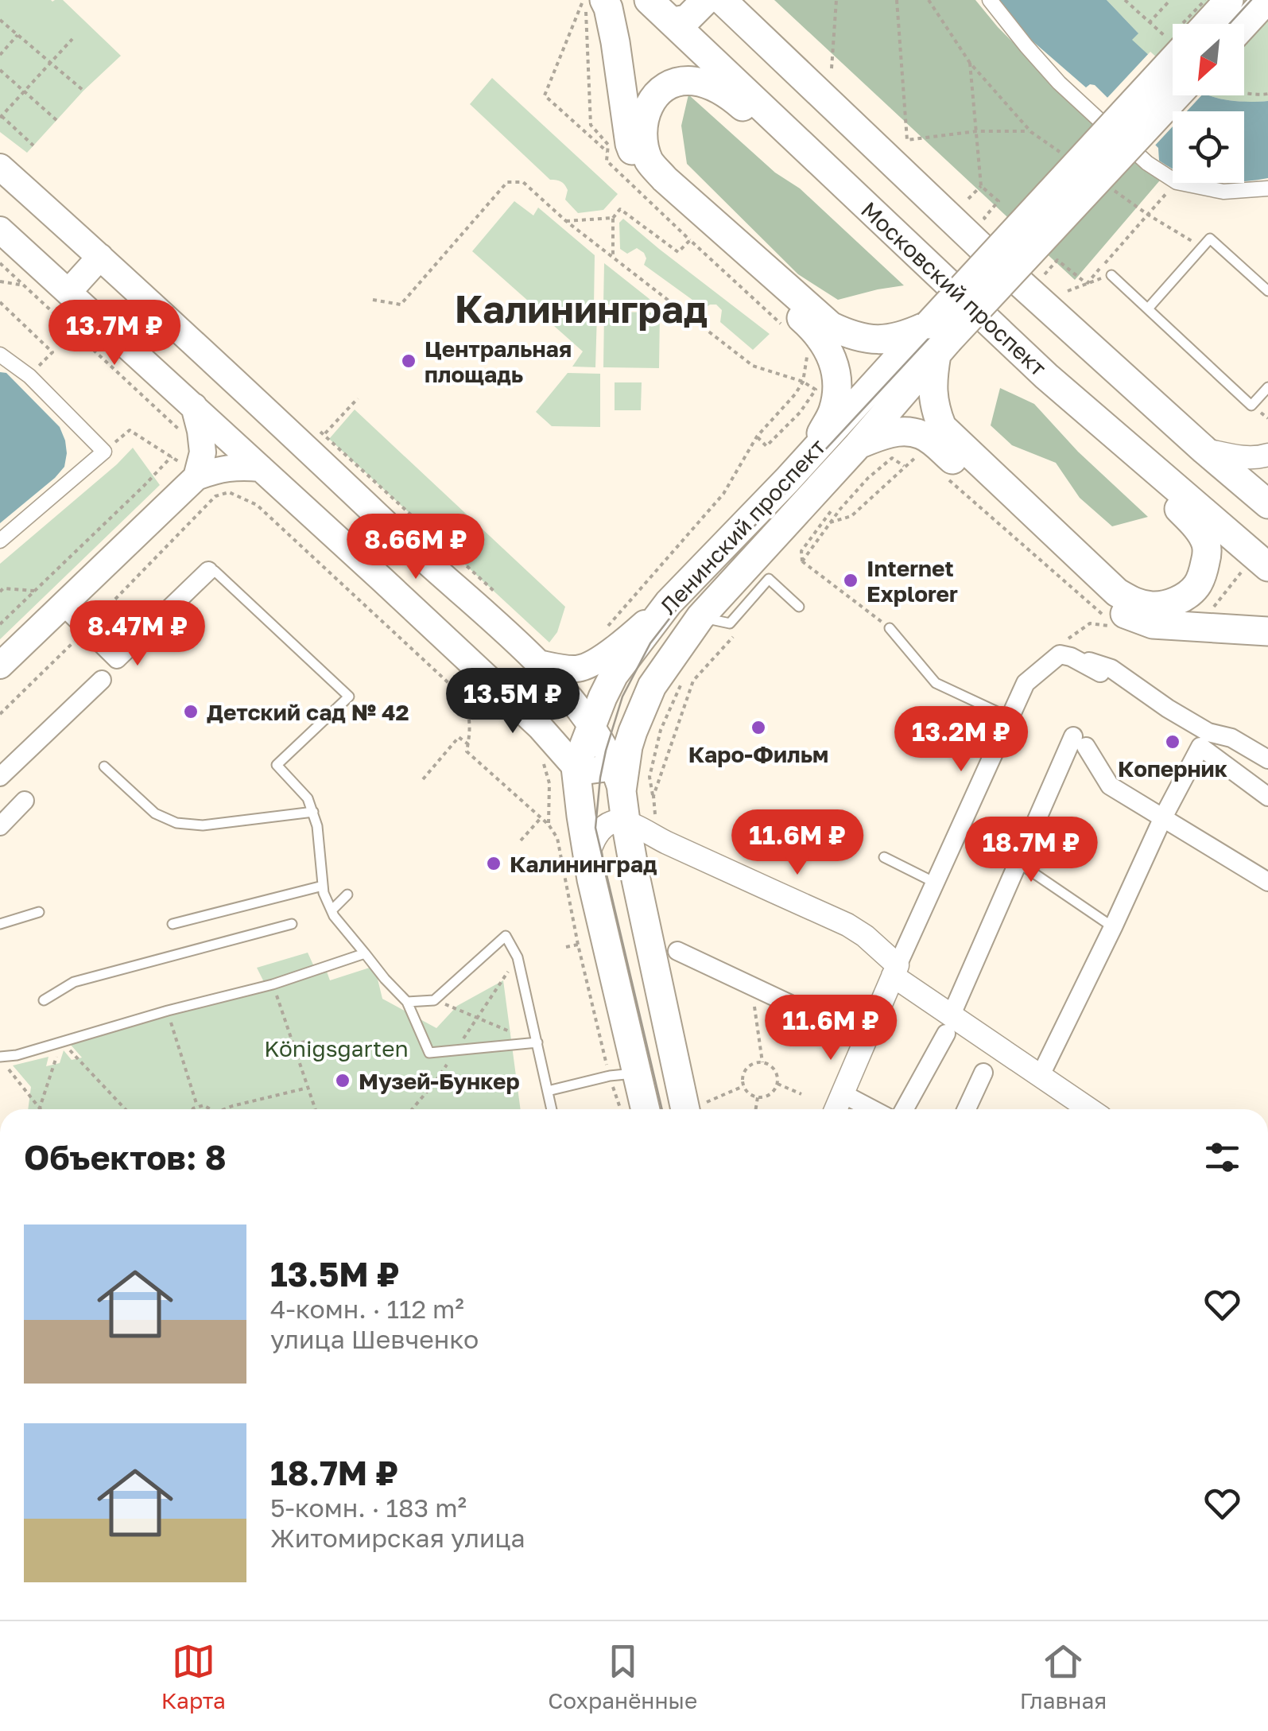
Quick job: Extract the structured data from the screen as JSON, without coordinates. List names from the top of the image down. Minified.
{"streets":{"main road":["Московский проспект","Ленинский проспект"]},"districts":["Калининград"],"parks":["Königsgarten"],"places":["Центральная площадь","Internet Explorer","Детский сад № 42","Каро-Фильм","Коперник","Калининград","Музей-Бункер"],"north":"bottom left","page":{"price":["13.7M ₽","8.66M ₽","8.47M ₽","13.5M ₽","13.2M ₽","11.6M ₽","18.7M ₽","11.6M ₽"],"heading":"Объектов: 8","list":[{"name":"13.5M ₽","note":"4-комн. · 112 m² · улица Шевченко"},{"name":"18.7M ₽","note":"5-комн. · 183 m² · Житомирская улица"}],"tabs":["Карта","Сохранённые","Главная"]}}
